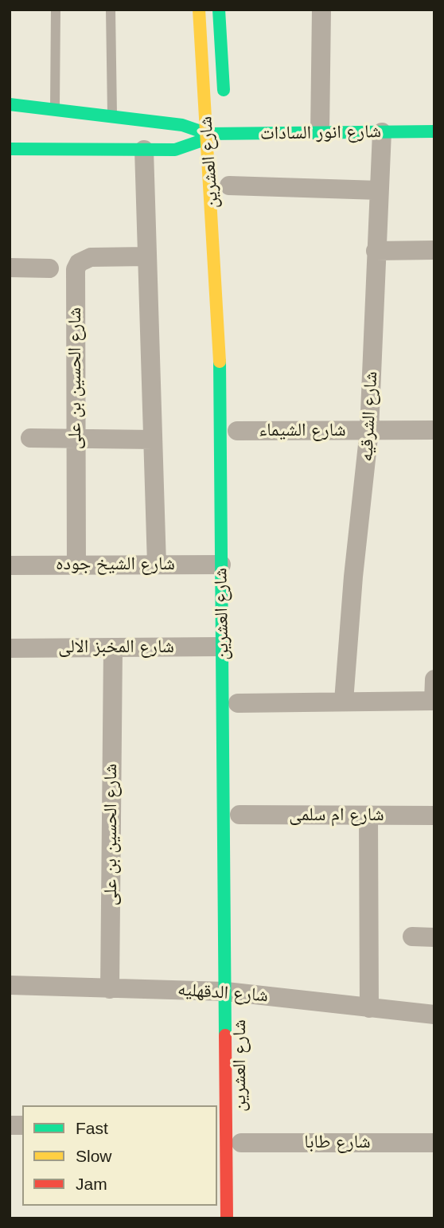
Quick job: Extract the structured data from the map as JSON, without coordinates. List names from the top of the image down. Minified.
{"streets":{"street":["شارع انور السادات","شارع العشرين","شارع الحسين بن على","شارع الشرقيه","شارع الشيماء","شارع الشيخ جوده","شارع المخبز الالى","شارع ام سلمى","شارع الدقهليه","شارع طابا"]},"crossings":[["شارع انور السادات","شارع العشرين"],["شارع انور السادات","شارع الشرقيه"],["شارع العشرين","شارع الشيخ جوده"],["شارع العشرين","شارع المخبز الالى"],["شارع العشرين","شارع الدقهليه"],["شارع العشرين","شارع طابا"],["شارع الحسين بن على","شارع الشيخ جوده"],["شارع الحسين بن على","شارع المخبز الالى"],["شارع الحسين بن على","شارع الدقهليه"],["شارع الشرقيه","شارع الشيماء"]],"legend":["Fast","Slow","Jam"]}
